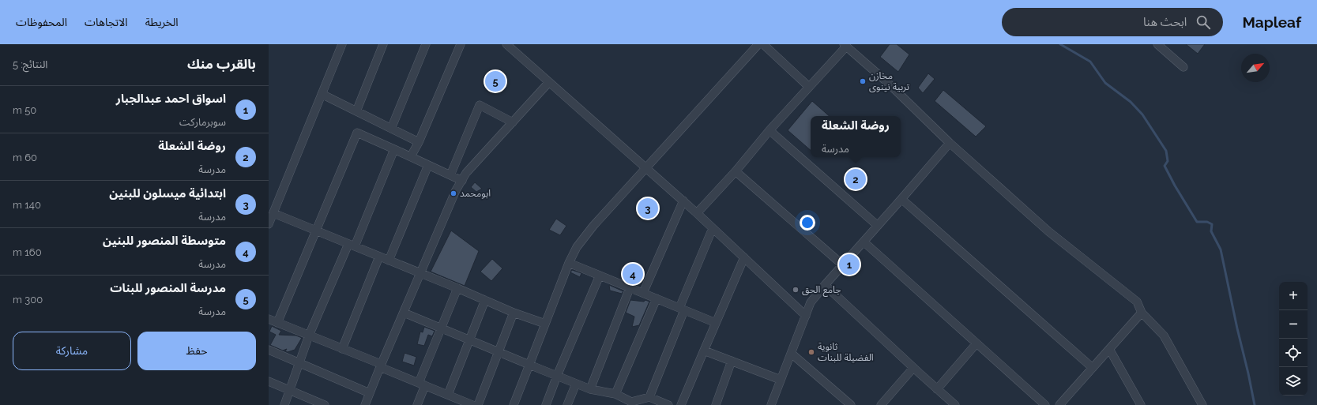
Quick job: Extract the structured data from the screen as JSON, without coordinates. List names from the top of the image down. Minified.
{"places":["مخازن تربية نينوى","ابومحمد","جامع الحق","ثانوية الفضيلة للبنات"],"north":"top right","page":{"header":"Mapleaf","search":"ابحث هنا","nav":["الخريطة","الاتجاهات","المحفوظات"],"heading":["بالقرب منك","النتائج: 5"],"pins":["5","2","3","1","4"],"list":[{"mark":"1","name":"اسواق احمد عبدالجبار","note":"سوبرماركت","value":"50 m"},{"mark":"2","name":"روضة الشعلة","note":"مدرسة","value":"60 m"},{"mark":"3","name":"ابتدائية ميسلون للبنين","note":"مدرسة","value":"140 m"},{"mark":"4","name":"متوسطة المنصور للبنين","note":"مدرسة","value":"160 m"},{"mark":"5","name":"مدرسة المنصور للبنات","note":"مدرسة","value":"300 m"}],"popup":["روضة الشعلة","مدرسة"],"map_buttons":["+","−"],"buttons":["حفظ","مشاركة"]}}
